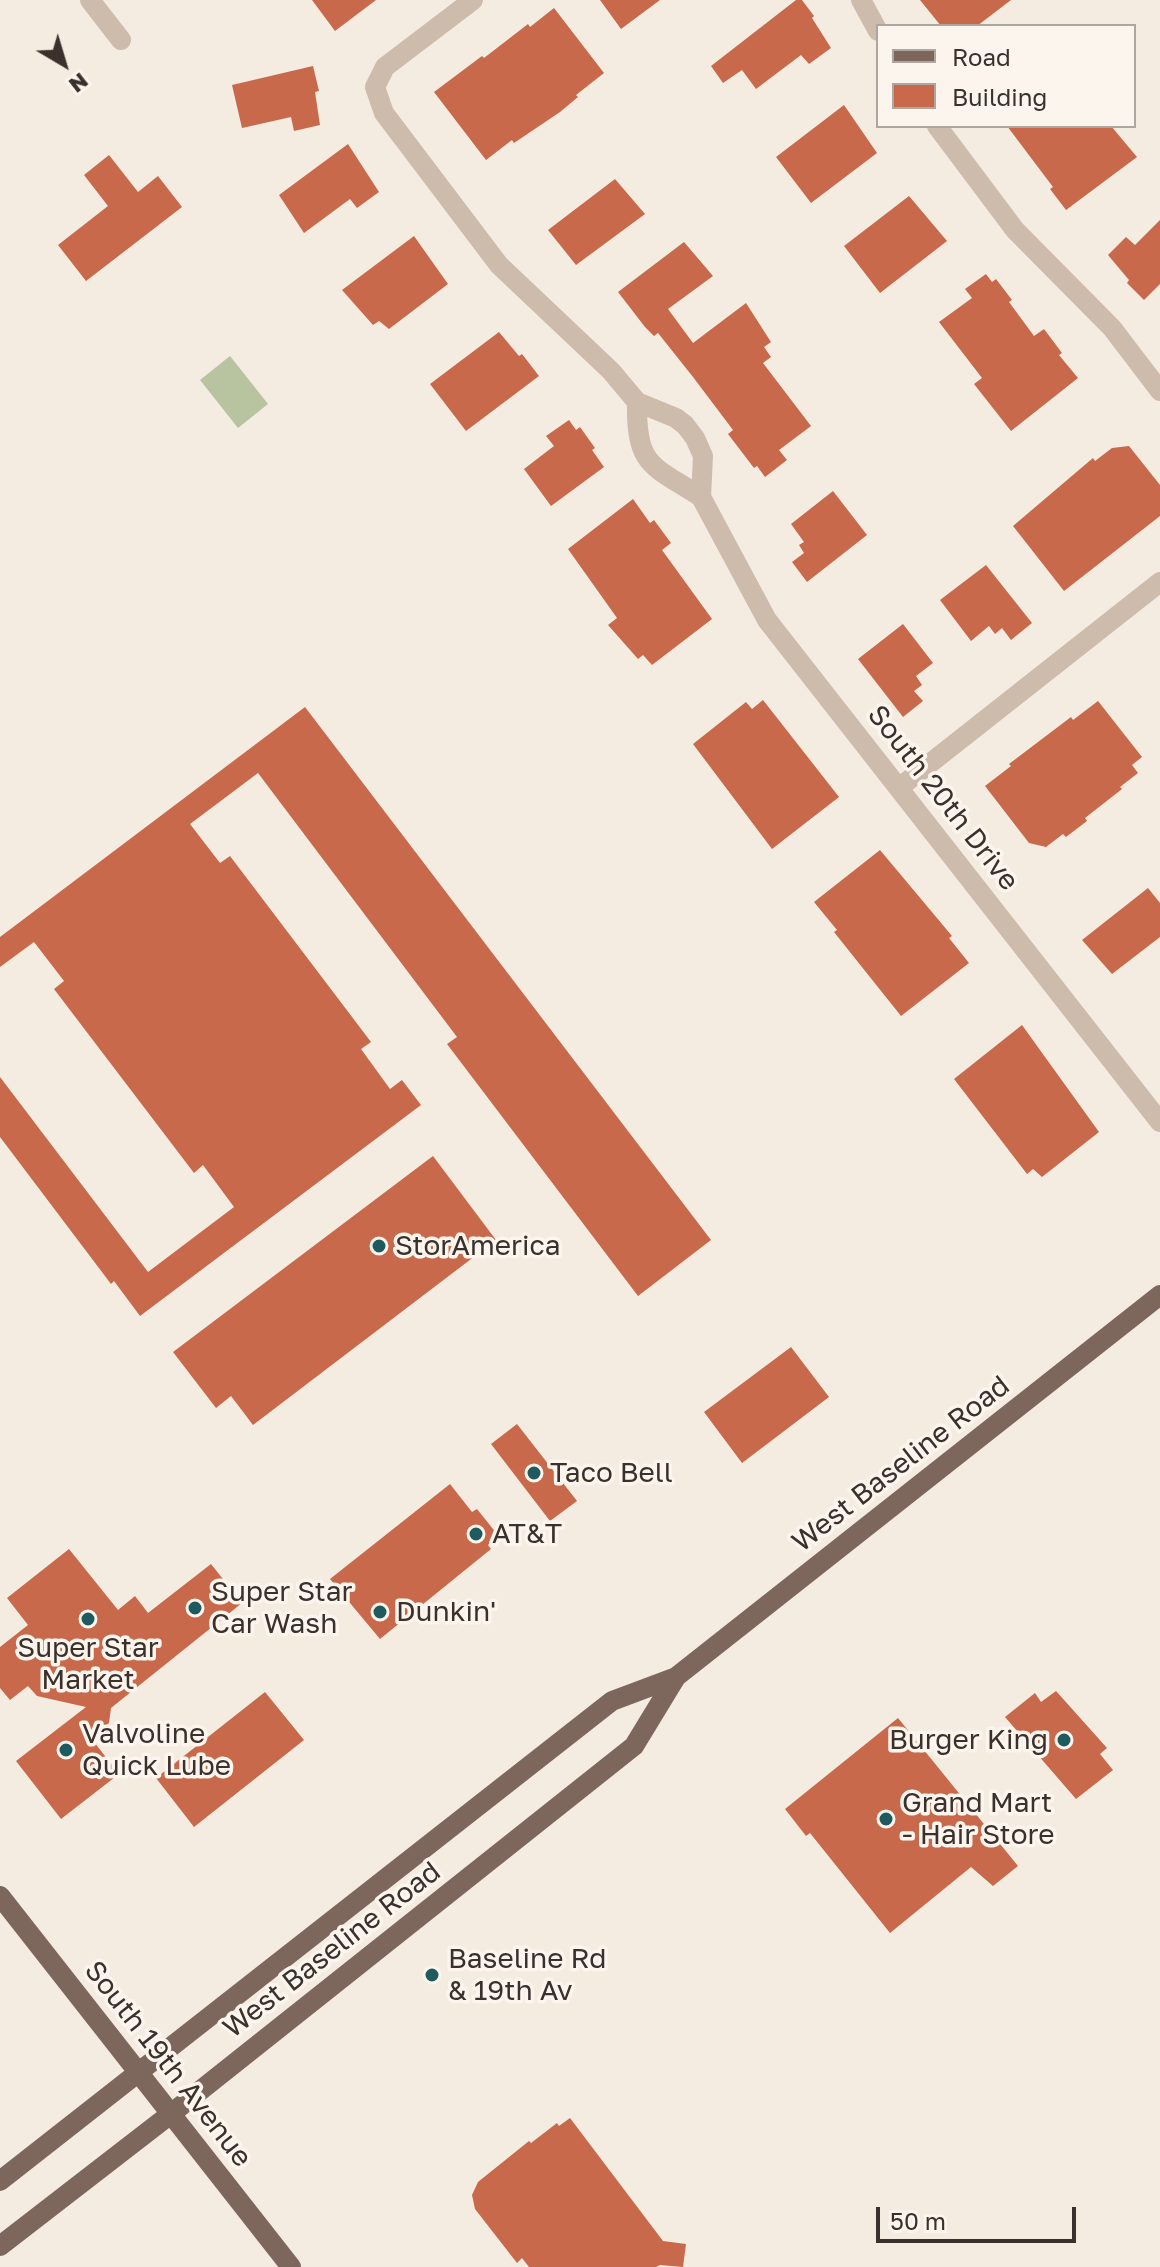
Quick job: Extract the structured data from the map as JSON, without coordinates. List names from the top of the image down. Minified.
{"streets":{"main road":["West Baseline Road","South 19th Avenue"],"street":["South 20th Drive"]},"crossings":[["West Baseline Road","South 19th Avenue"]],"places":["StorAmerica","Taco Bell","AT&T","Super Star Car Wash","Dunkin'","Super Star Market","Burger King","Valvoline Quick Lube","Grand Mart - Hair Store","Baseline Rd & 19th Av"],"legend":["Road","Building"],"scale_bar":"50 m","north":"bottom right"}
